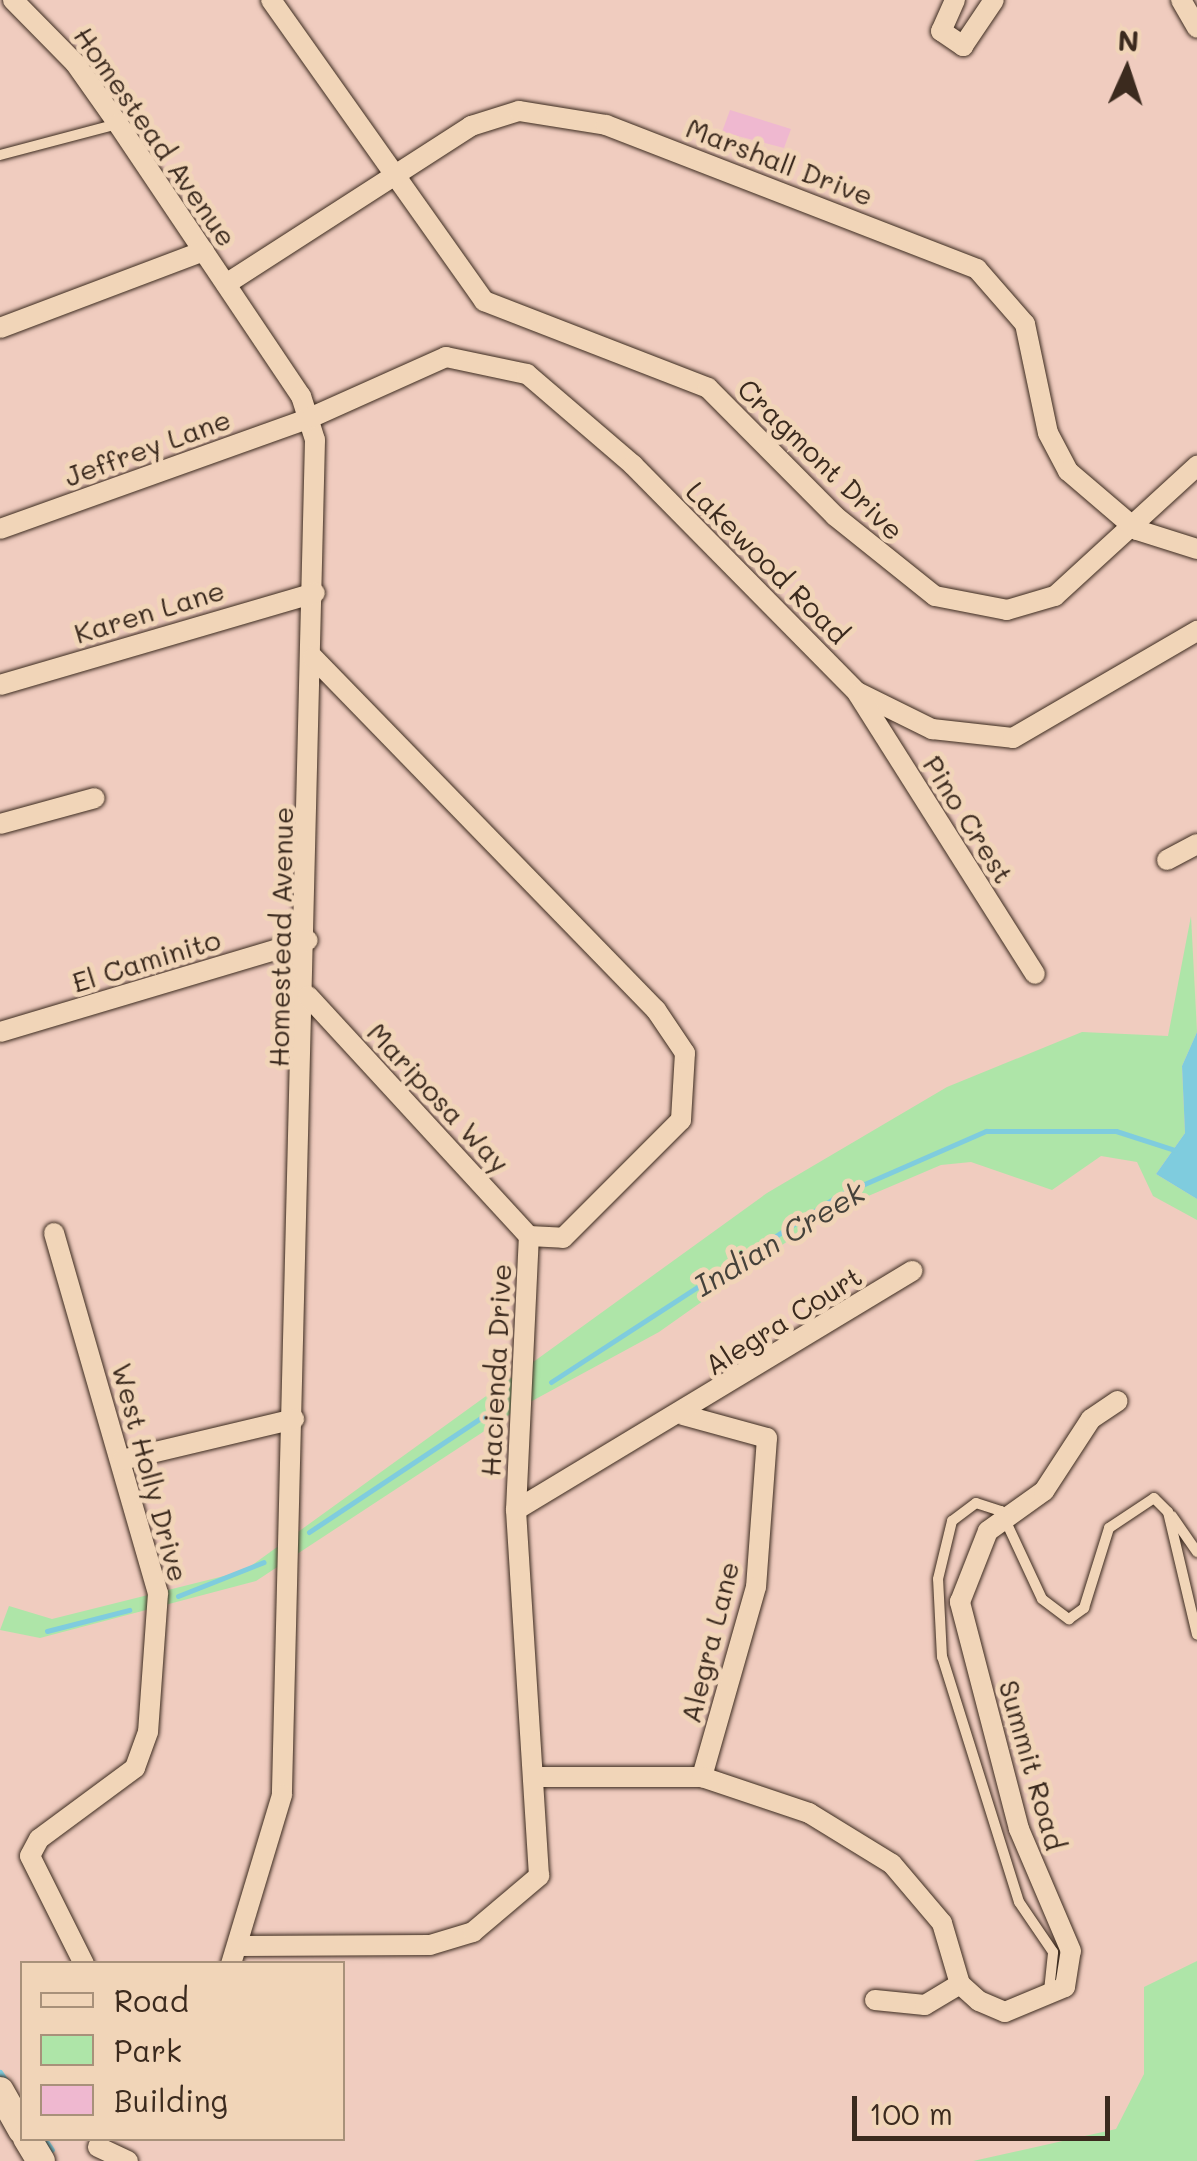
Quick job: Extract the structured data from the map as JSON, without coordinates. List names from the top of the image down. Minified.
{"streets":{"street":["Homestead Avenue","Marshall Drive","Jeffrey Lane","Cragmont Drive","Lakewood Road","Karen Lane","Pino Crest","El Caminito","Mariposa Way","Alegra Court","Hacienda Drive","West Holly Drive","Alegra Lane","Summit Road"]},"crossings":[["Homestead Avenue","Marshall Drive"],["Homestead Avenue","Jeffrey Lane"],["Homestead Avenue","Lakewood Road"],["Homestead Avenue","Karen Lane"],["Homestead Avenue","El Caminito"],["Homestead Avenue","Mariposa Way"],["Homestead Avenue","Hacienda Drive"],["Marshall Drive","Cragmont Drive"],["Jeffrey Lane","Lakewood Road"],["Lakewood Road","Pino Crest"],["Mariposa Way","Hacienda Drive"],["Alegra Court","Alegra Lane"]],"water":["Indian Creek"],"legend":["Road","Park","Building"],"scale_bar":"100 m","north":"top"}
